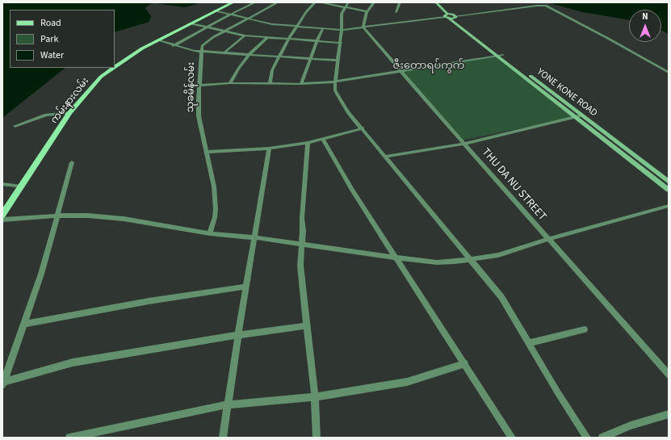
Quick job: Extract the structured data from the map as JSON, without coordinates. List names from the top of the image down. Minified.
{"streets":{"main road":["ကမ်းနားလမ်း"],"street":["သုခမိန်လမ်း","YONE KONE ROAD","THU DA NU STREET"]},"districts":["ဇီးတောရပ်ကွက်"],"legend":["Road","Park","Water"],"north":"top"}
